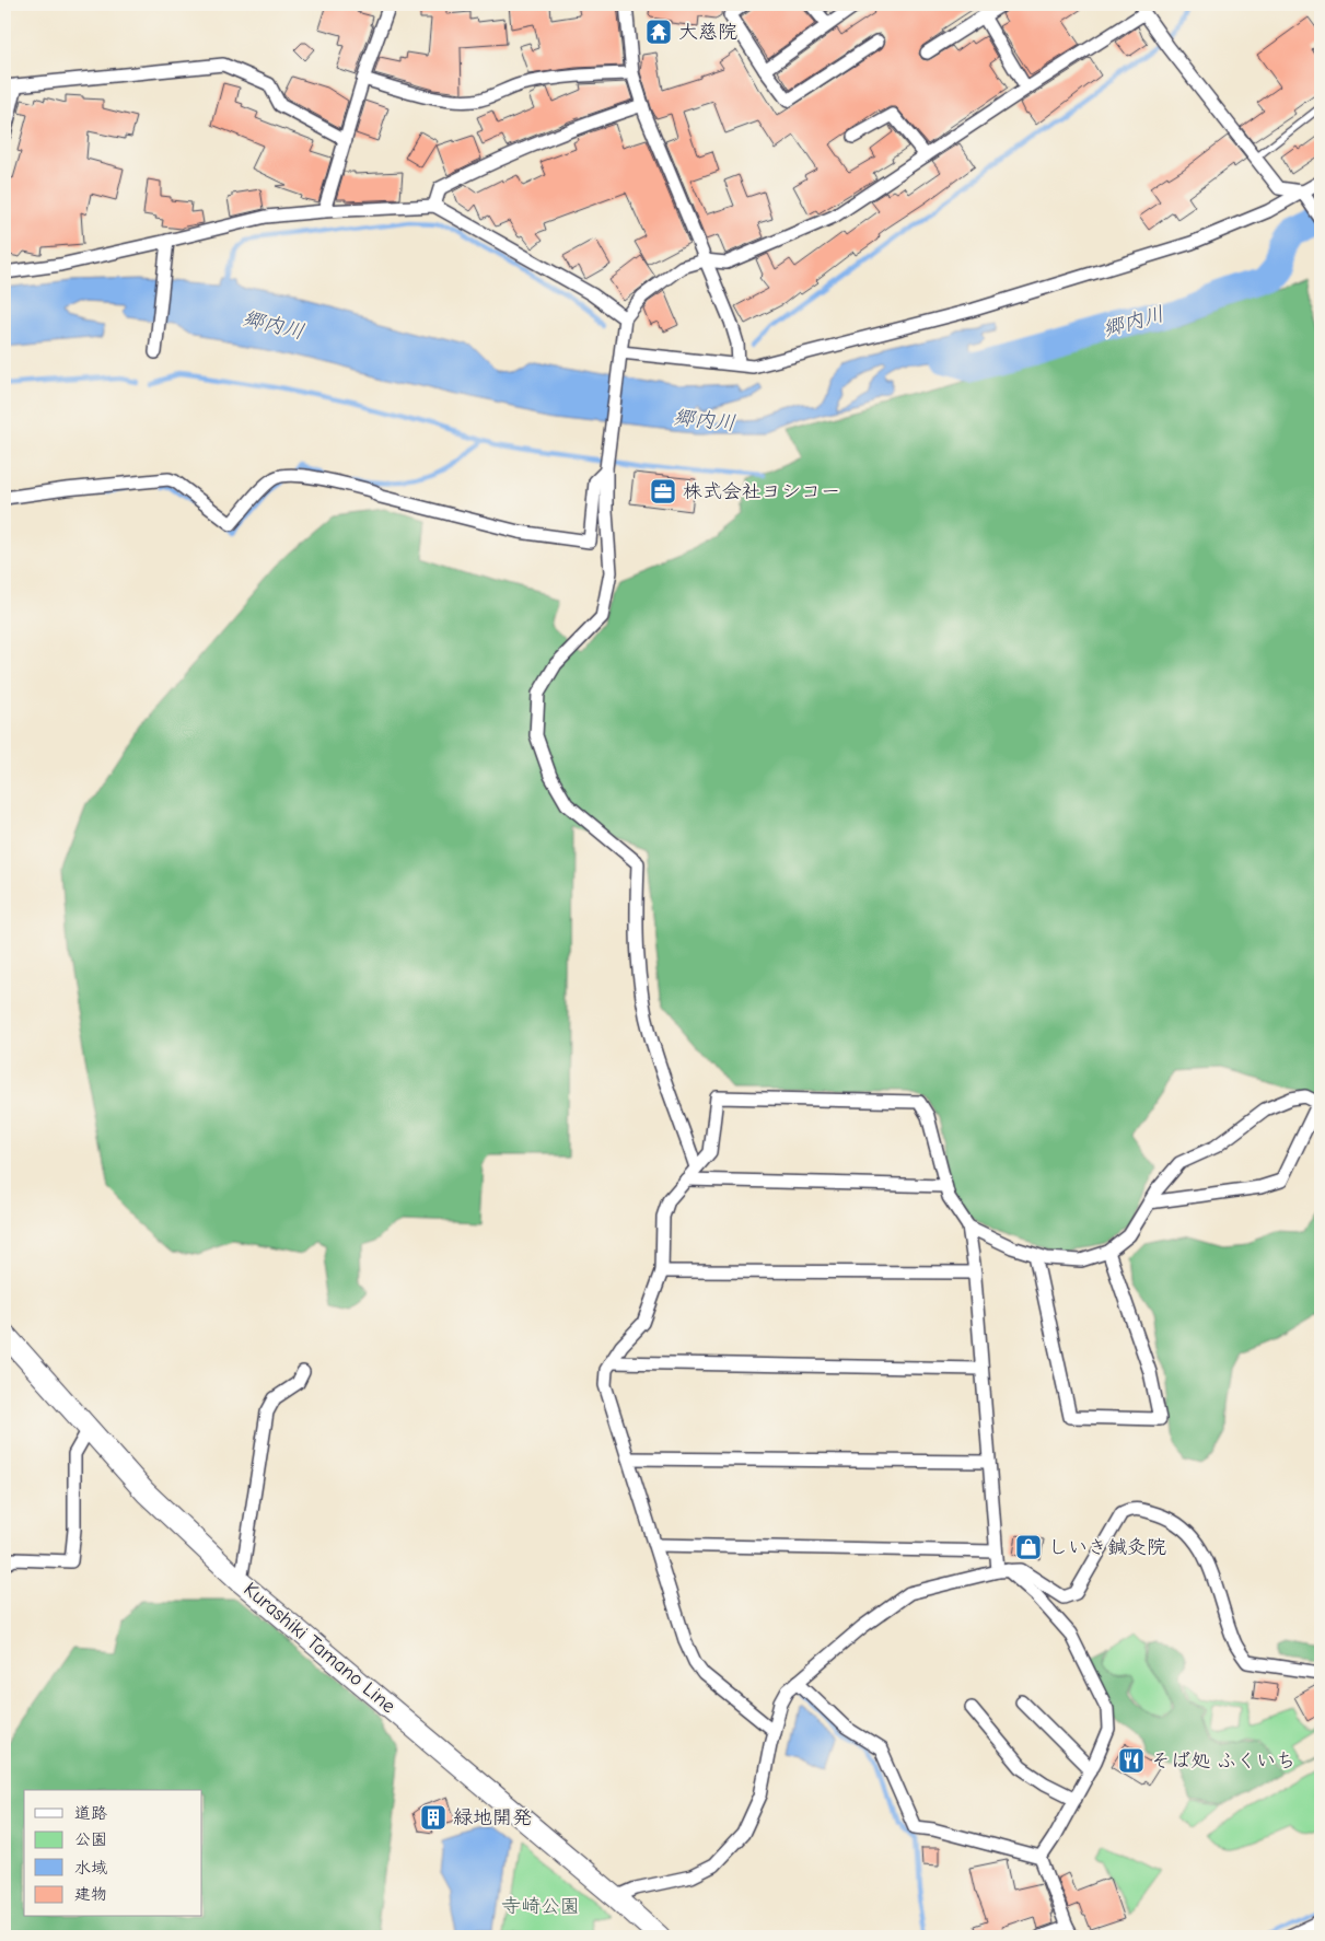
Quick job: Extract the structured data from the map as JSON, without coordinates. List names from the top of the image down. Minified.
{"streets":{"main road":["Kurashiki Tamano Line"]},"water":["郷内川"],"parks":["寺崎公園"],"places":{"temple":["大慈院"],"office":["株式会社ヨシコー"],"shop":["しいき鍼灸院"],"restaurant":["そば処 ふくいち"],"building":["緑地開発"]},"legend":["道路","公園","水域","建物"]}
